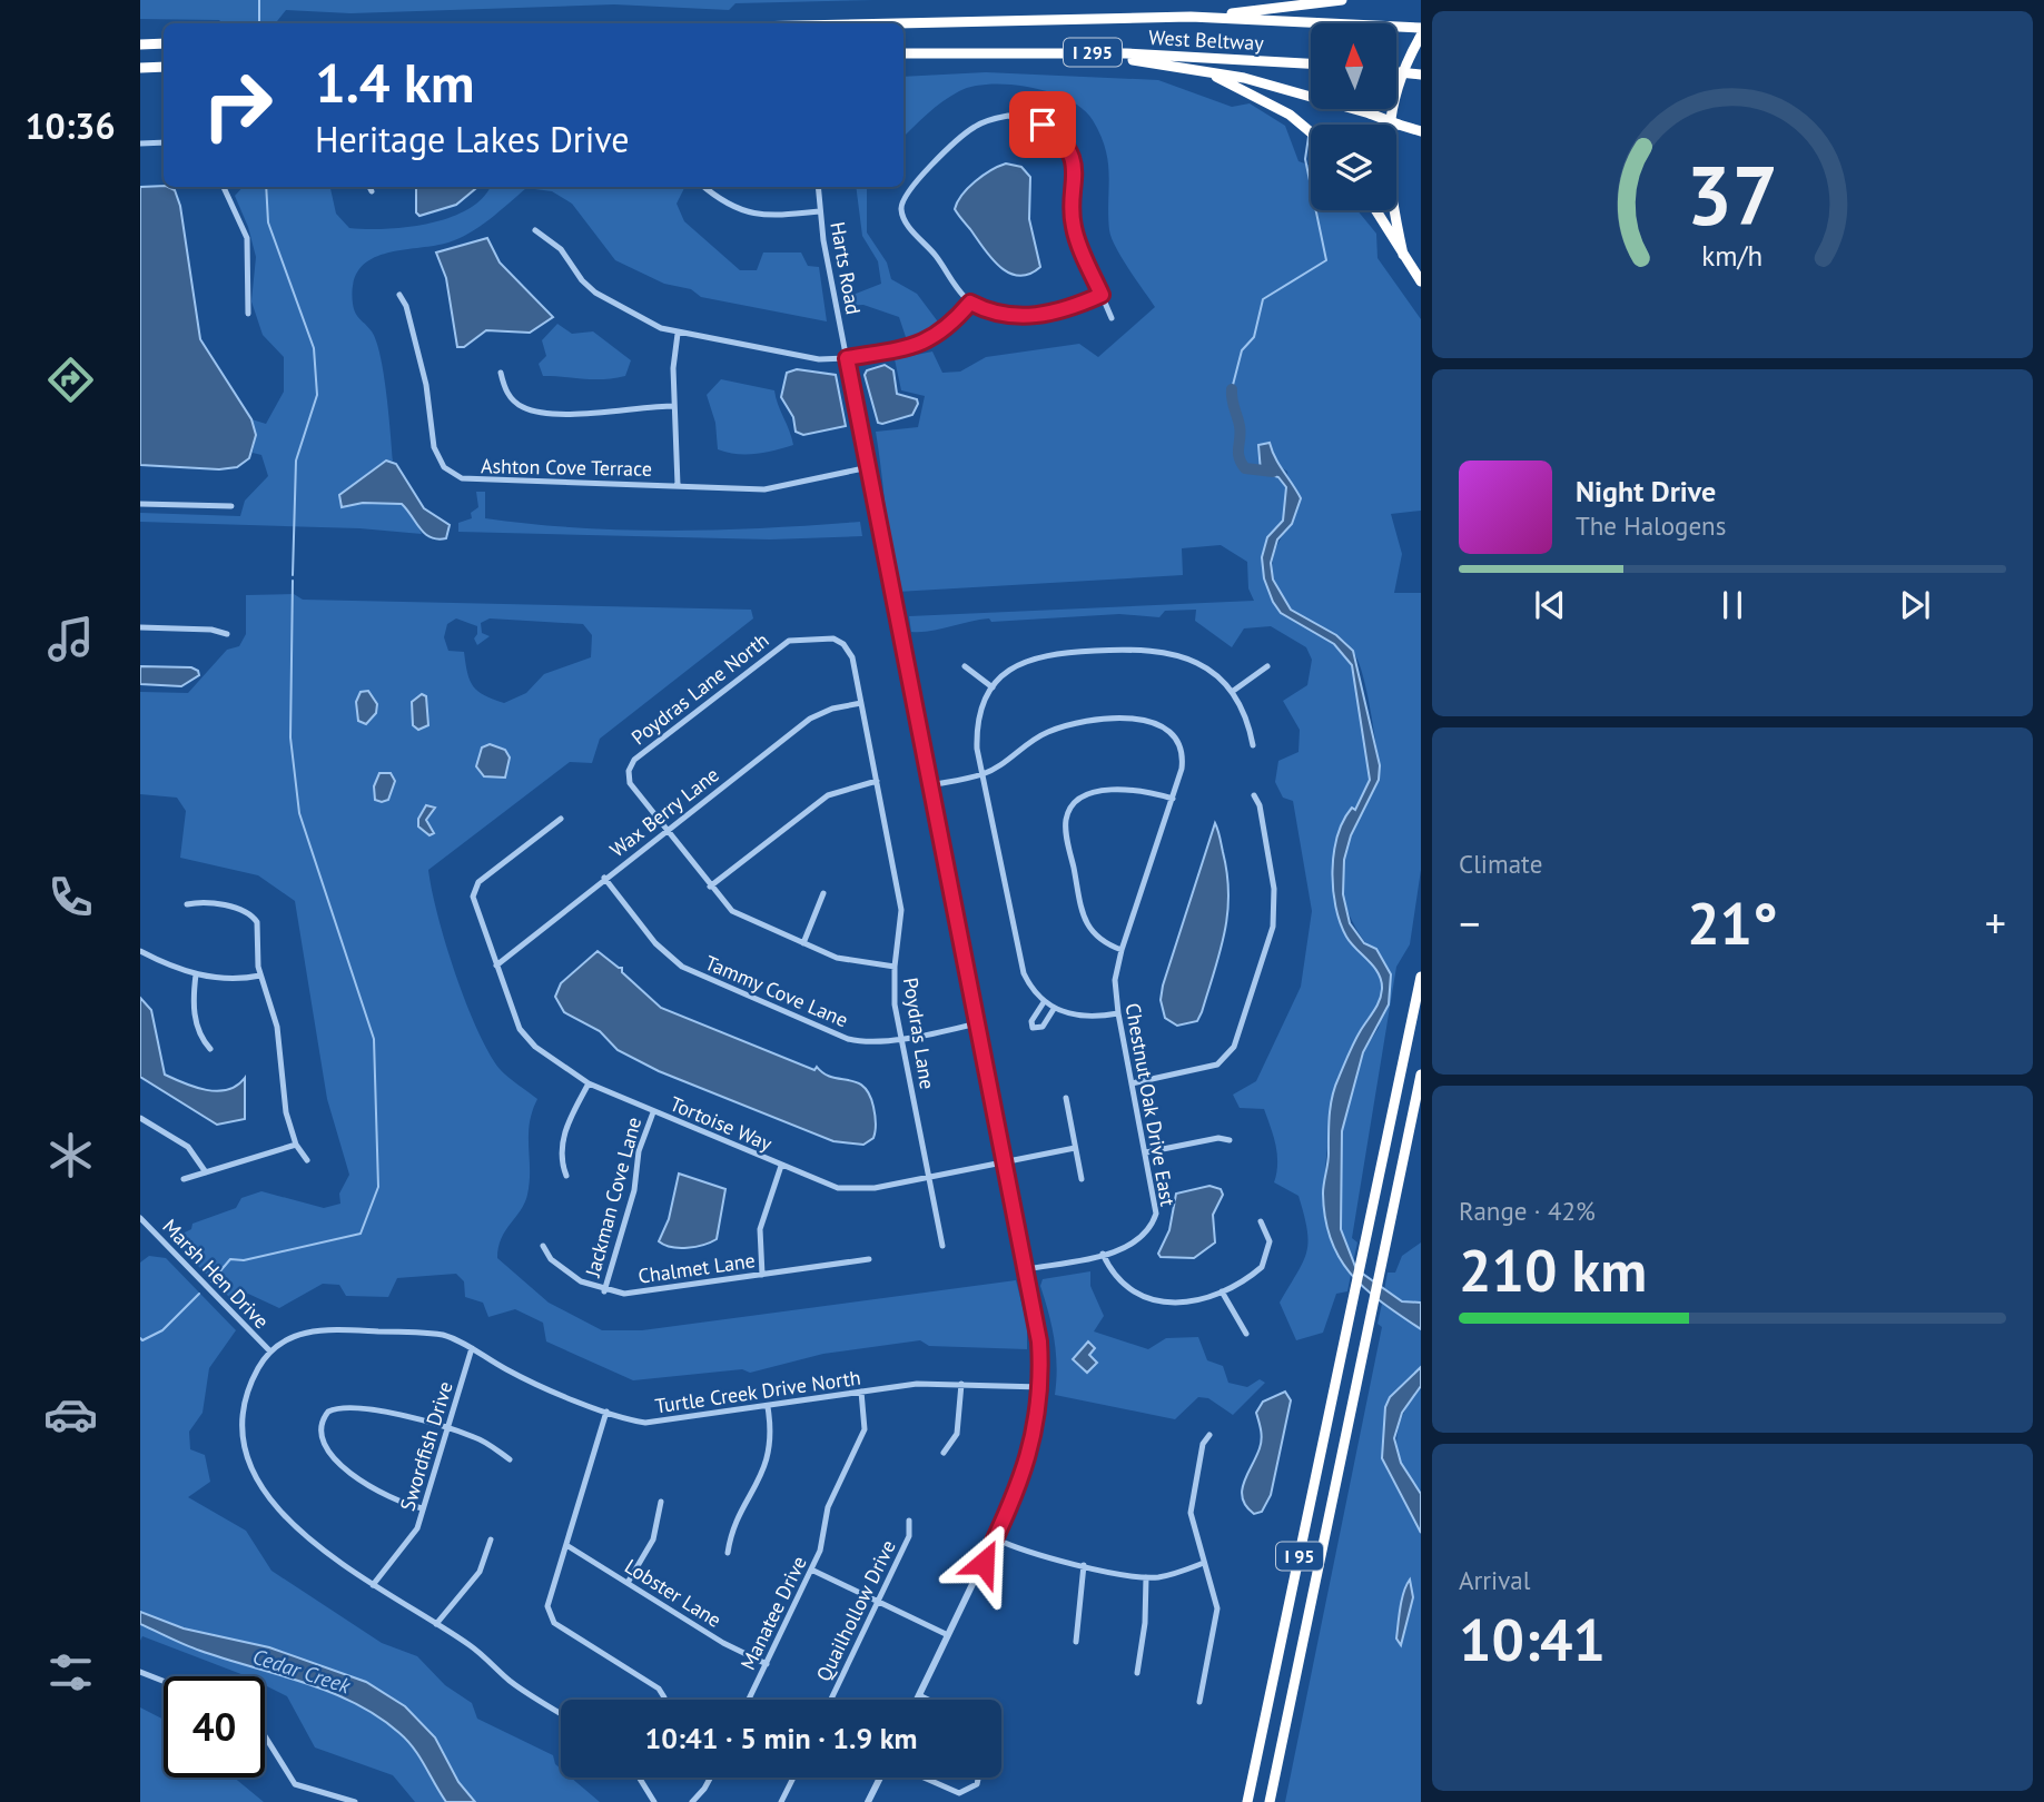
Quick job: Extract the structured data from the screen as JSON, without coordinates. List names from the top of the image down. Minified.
{"streets":{"highway":["West Beltway","I 295","I 95"],"street":["Harts Road","Ashton Cove Terrace","Poydras Lane North","Wax Berry Lane","Tammy Cove Lane","Poydras Lane","Chestnut Oak Drive East","Tortoise Way","Jackman Cove Lane","Chalmet Lane","Marsh Hen Drive","Turtle Creek Drive North","Swordfish Drive","Lobster Lane","Quailhollow Drive","Manatee Drive"]},"crossings":[["Harts Road","Ashton Cove Terrace"],["Harts Road","Tammy Cove Lane"],["Harts Road","Tortoise Way"],["Harts Road","Turtle Creek Drive North"],["Poydras Lane North","Wax Berry Lane"],["Poydras Lane North","Poydras Lane"],["Wax Berry Lane","Tammy Cove Lane"],["Wax Berry Lane","Poydras Lane"],["Wax Berry Lane","Tortoise Way"],["Tammy Cove Lane","Poydras Lane"],["Poydras Lane","Tortoise Way"],["Tortoise Way","Jackman Cove Lane"],["Jackman Cove Lane","Chalmet Lane"],["Marsh Hen Drive","Turtle Creek Drive North"],["Turtle Creek Drive North","Swordfish Drive"],["Turtle Creek Drive North","Manatee Drive"],["Lobster Lane","Manatee Drive"]],"water":["Cedar Creek"],"north":"top","page":{"tabs":"10:36","turn":["1.4 km","Heritage Lakes Drive"],"song":["Night Drive","The Halogens"],"tile":["Climate",["Range · 42%","210 km"],["Arrival","10:41"]],"heat":["−","21°","+"],"limit":"40","trip":"10:41 · 5 min · 1.9 km","gauge":["37","km/h"]}}
